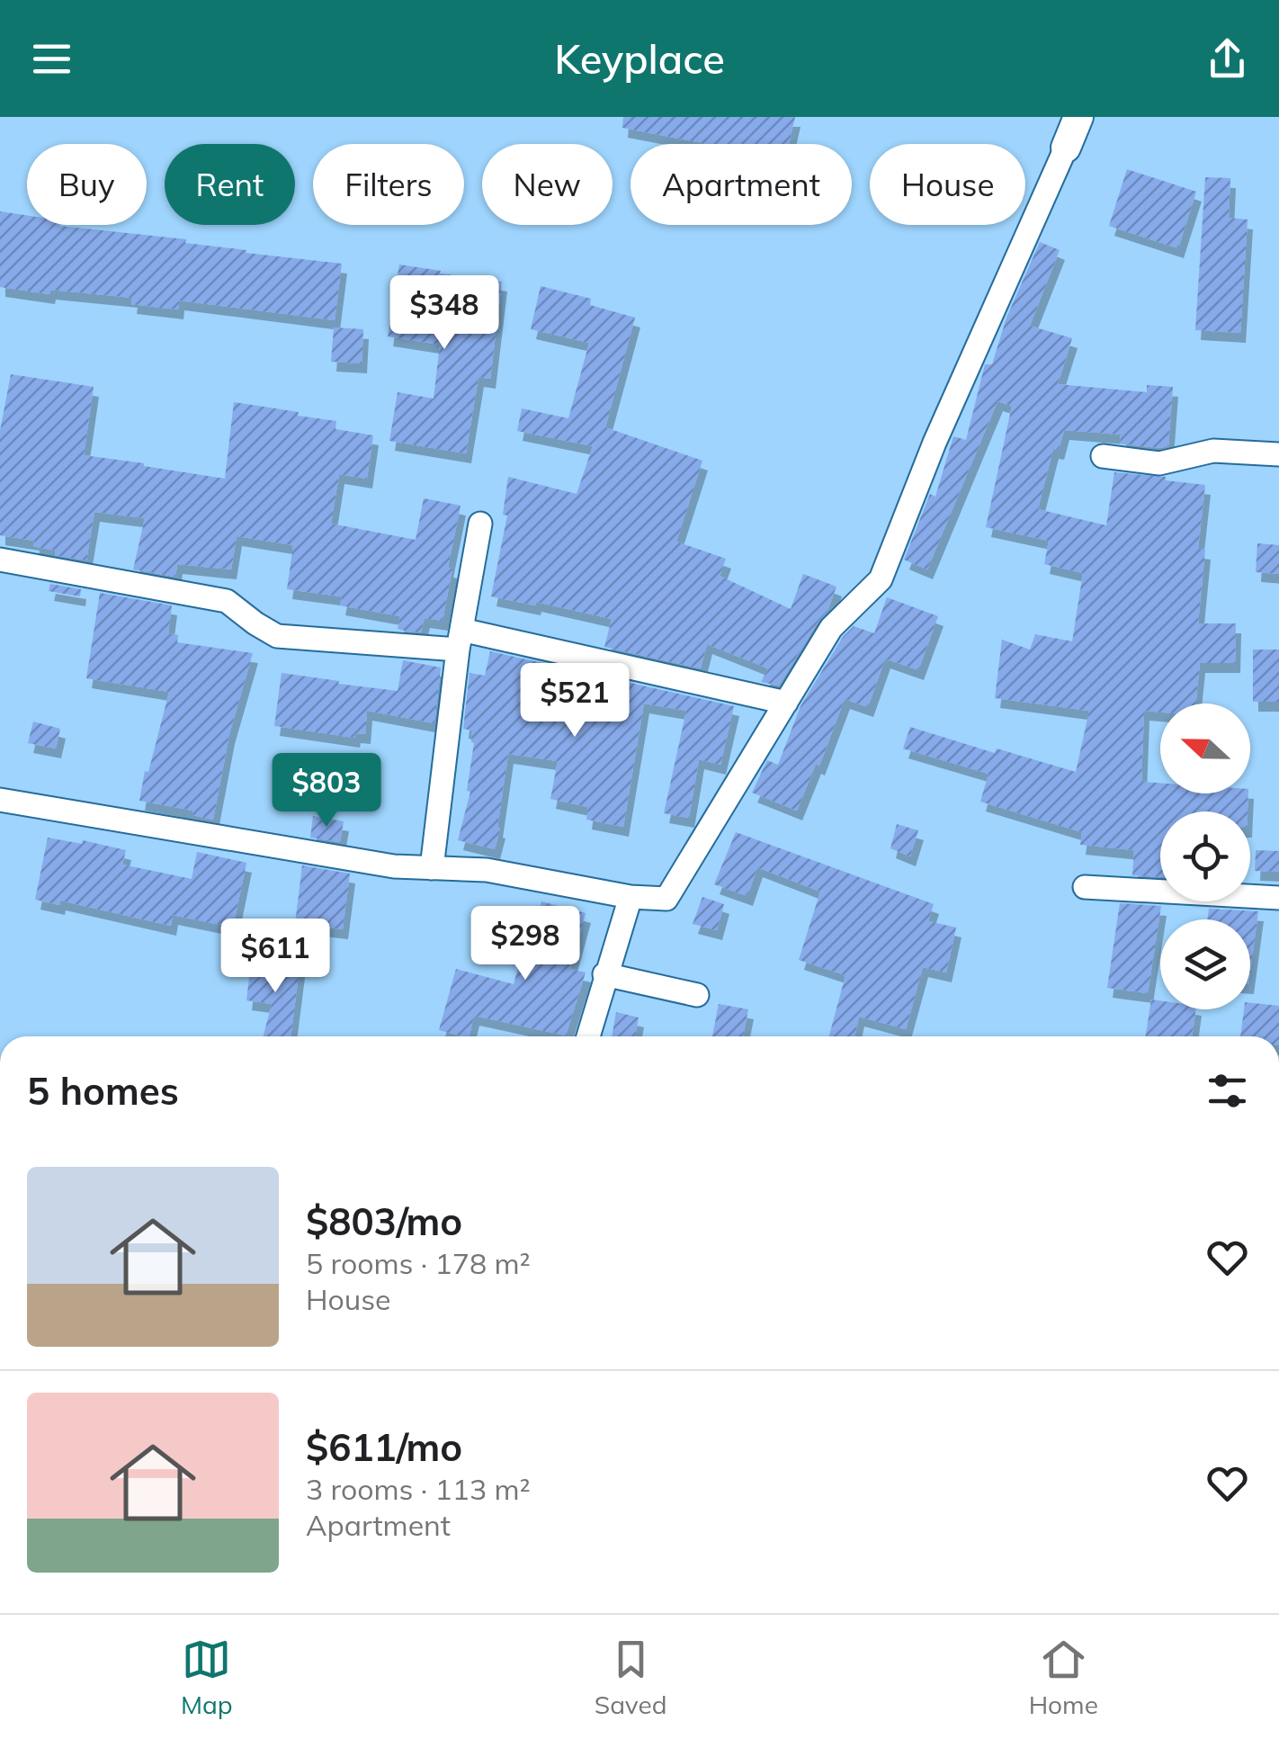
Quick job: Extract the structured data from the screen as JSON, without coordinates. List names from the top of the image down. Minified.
{"north":"left","page":{"header":"Keyplace","chip":["Buy","Rent","Filters","New","Apartment","House"],"price":["$348","$521","$803","$298","$611"],"heading":"5 homes","list":[{"name":"$803/mo","note":"5 rooms · 178 m² · House"},{"name":"$611/mo","note":"3 rooms · 113 m² · Apartment"}],"tabs":["Map","Saved","Home"]}}
